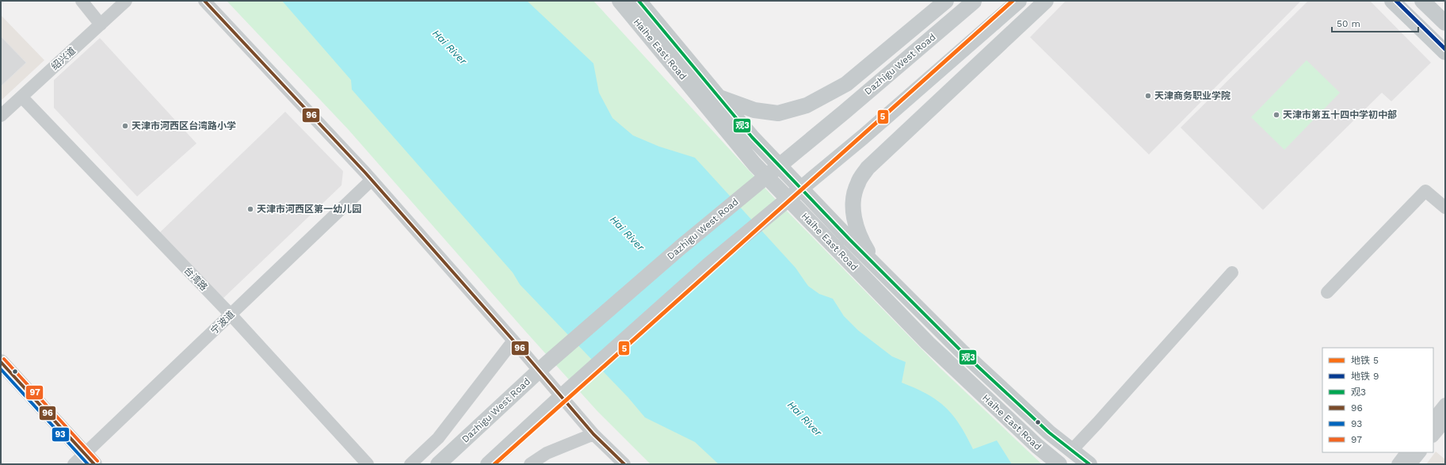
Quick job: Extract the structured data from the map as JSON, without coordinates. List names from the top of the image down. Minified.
{"streets":{"main road":["Haihe East Road","Dazhigu West Road"],"street":["绍兴道","台湾路","宁波道"]},"crossings":[["绍兴道","台湾路"],["台湾路","宁波道"]],"water":["Hai River"],"places":["天津商务职业学院","天津市第五十四中学初中部","天津市河西区台湾路小学","天津市河西区第一幼儿园"],"lines":["metro line 5","metro line 9","transit line 观3","transit line 96","transit line 97","transit line 93"],"legend":["地铁 5","地铁 9","观3","96","93","97"],"scale_bar":"50 m"}
